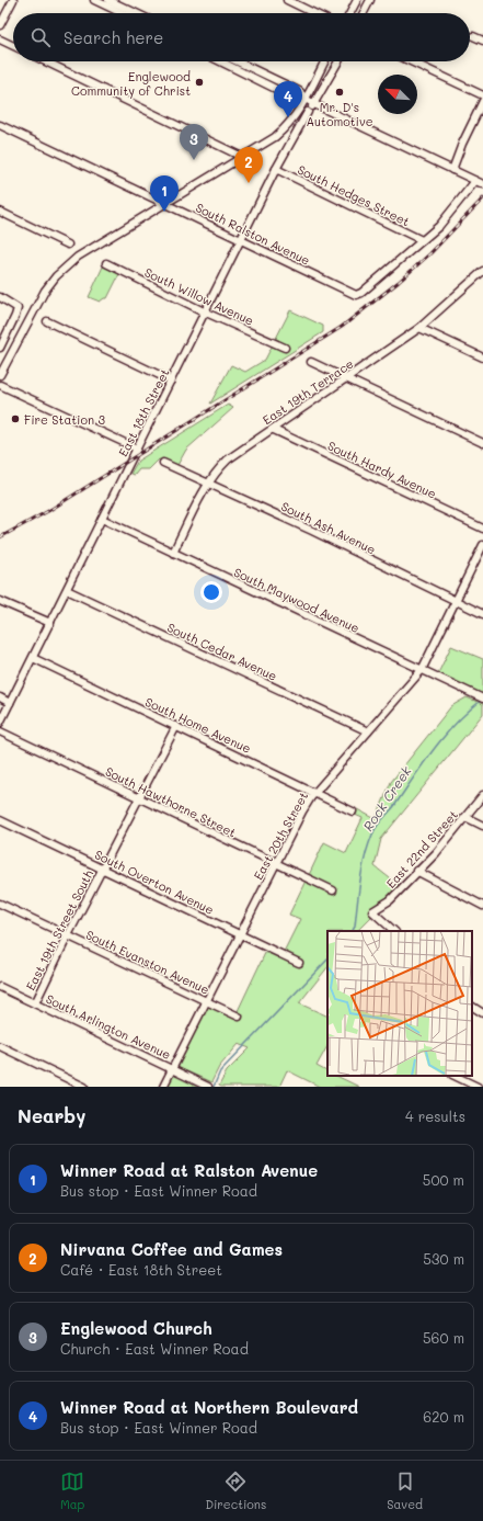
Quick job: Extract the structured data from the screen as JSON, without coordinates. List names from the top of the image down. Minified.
{"streets":{"street":["South Hedges Street","South Ralston Avenue","South Willow Avenue","East 19th Terrace","East 18th Street","South Hardy Avenue","South Ash Avenue","South Maywood Avenue","South Cedar Avenue","South Home Avenue","South Hawthorne Street","East 20th Street","East 22nd Street","South Overton Avenue","East 19th Street South","South Evanston Avenue","South Arlington Avenue"]},"crossings":[["South Hedges Street","South Ralston Avenue"],["South Hedges Street","East 18th Street"],["South Ralston Avenue","East 18th Street"],["South Willow Avenue","East 18th Street"],["East 19th Terrace","South Hardy Avenue"],["East 19th Terrace","South Ash Avenue"],["East 19th Terrace","South Maywood Avenue"],["East 18th Street","South Maywood Avenue"],["East 18th Street","South Cedar Avenue"],["East 18th Street","South Home Avenue"],["South Ash Avenue","East 20th Street"],["South Maywood Avenue","East 20th Street"],["South Cedar Avenue","East 20th Street"],["South Home Avenue","East 20th Street"],["South Home Avenue","East 19th Street South"],["South Hawthorne Street","East 20th Street"],["South Hawthorne Street","East 19th Street South"],["East 20th Street","South Overton Avenue"],["East 20th Street","South Evanston Avenue"],["East 20th Street","South Arlington Avenue"],["South Overton Avenue","East 19th Street South"],["East 19th Street South","South Evanston Avenue"],["East 19th Street South","South Arlington Avenue"]],"water":["Rock Creek"],"places":["Englewood Community of Christ","Mr. D's Automotive","Fire Station 3"],"north":"top left","page":{"search":"Search here","pins":["4","3","2","1"],"heading":["Nearby","4 results"],"list":[{"mark":"1","name":"Winner Road at Ralston Avenue","note":"Bus stop · East Winner Road","value":"500 m"},{"mark":"2","name":"Nirvana Coffee and Games","note":"Café · East 18th Street","value":"530 m"},{"mark":"3","name":"Englewood Church","note":"Church · East Winner Road","value":"560 m"},{"mark":"4","name":"Winner Road at Northern Boulevard","note":"Bus stop · East Winner Road","value":"620 m"}],"nav":["Map","Directions","Saved"]}}
